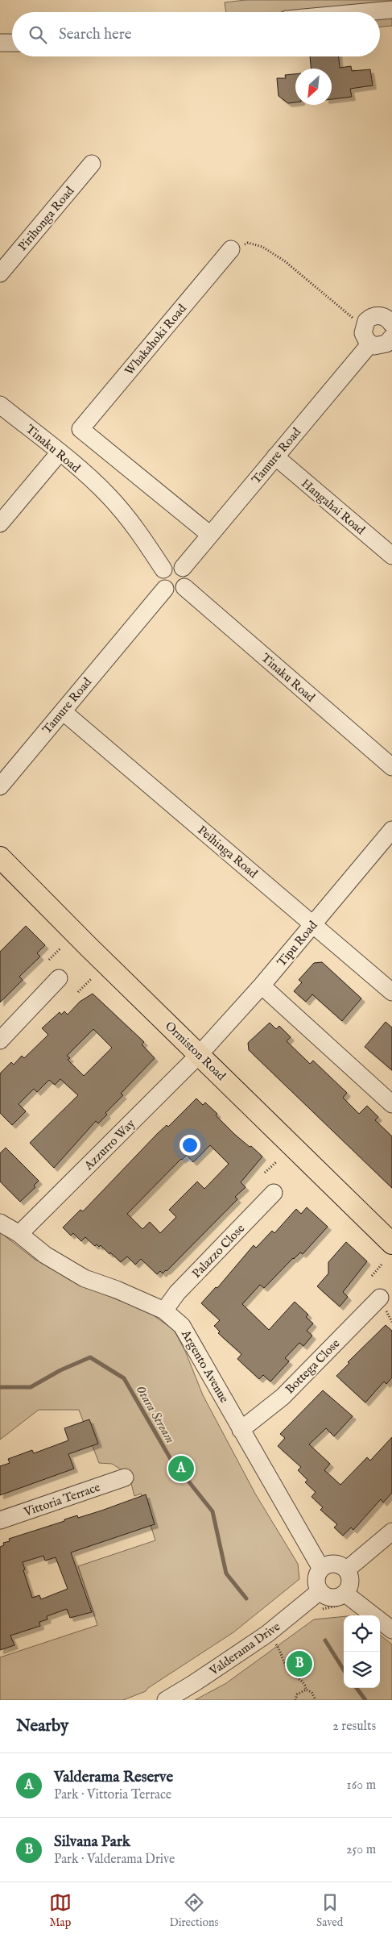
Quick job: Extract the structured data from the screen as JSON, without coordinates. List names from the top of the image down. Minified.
{"streets":{"main road":["Ormiston Road"],"street":["Pirihonga Road","Whakahoki Road","Tinaku Road","Tamure Road","Hangahai Road","Peihinga Road","Tipu Road","Azzurro Way","Palazzo Close","Argento Avenue","Bottega Close","Vittoria Terrace","Valderama Drive"]},"crossings":[["Whakahoki Road","Tamure Road"],["Tinaku Road","Tamure Road"],["Tamure Road","Hangahai Road"],["Tamure Road","Peihinga Road"],["Peihinga Road","Tipu Road"],["Tipu Road","Ormiston Road"],["Tipu Road","Azzurro Way"],["Ormiston Road","Azzurro Way"],["Azzurro Way","Argento Avenue"],["Palazzo Close","Argento Avenue"],["Argento Avenue","Bottega Close"],["Argento Avenue","Valderama Drive"]],"water":["Otara Stream"],"north":"bottom left","page":{"search":"Search here","pins":["A","B"],"heading":["Nearby","2 results"],"list":[{"mark":"A","name":"Valderama Reserve","note":"Park · Vittoria Terrace","value":"160 m"},{"mark":"B","name":"Silvana Park","note":"Park · Valderama Drive","value":"250 m"}],"nav":["Map","Directions","Saved"]}}
